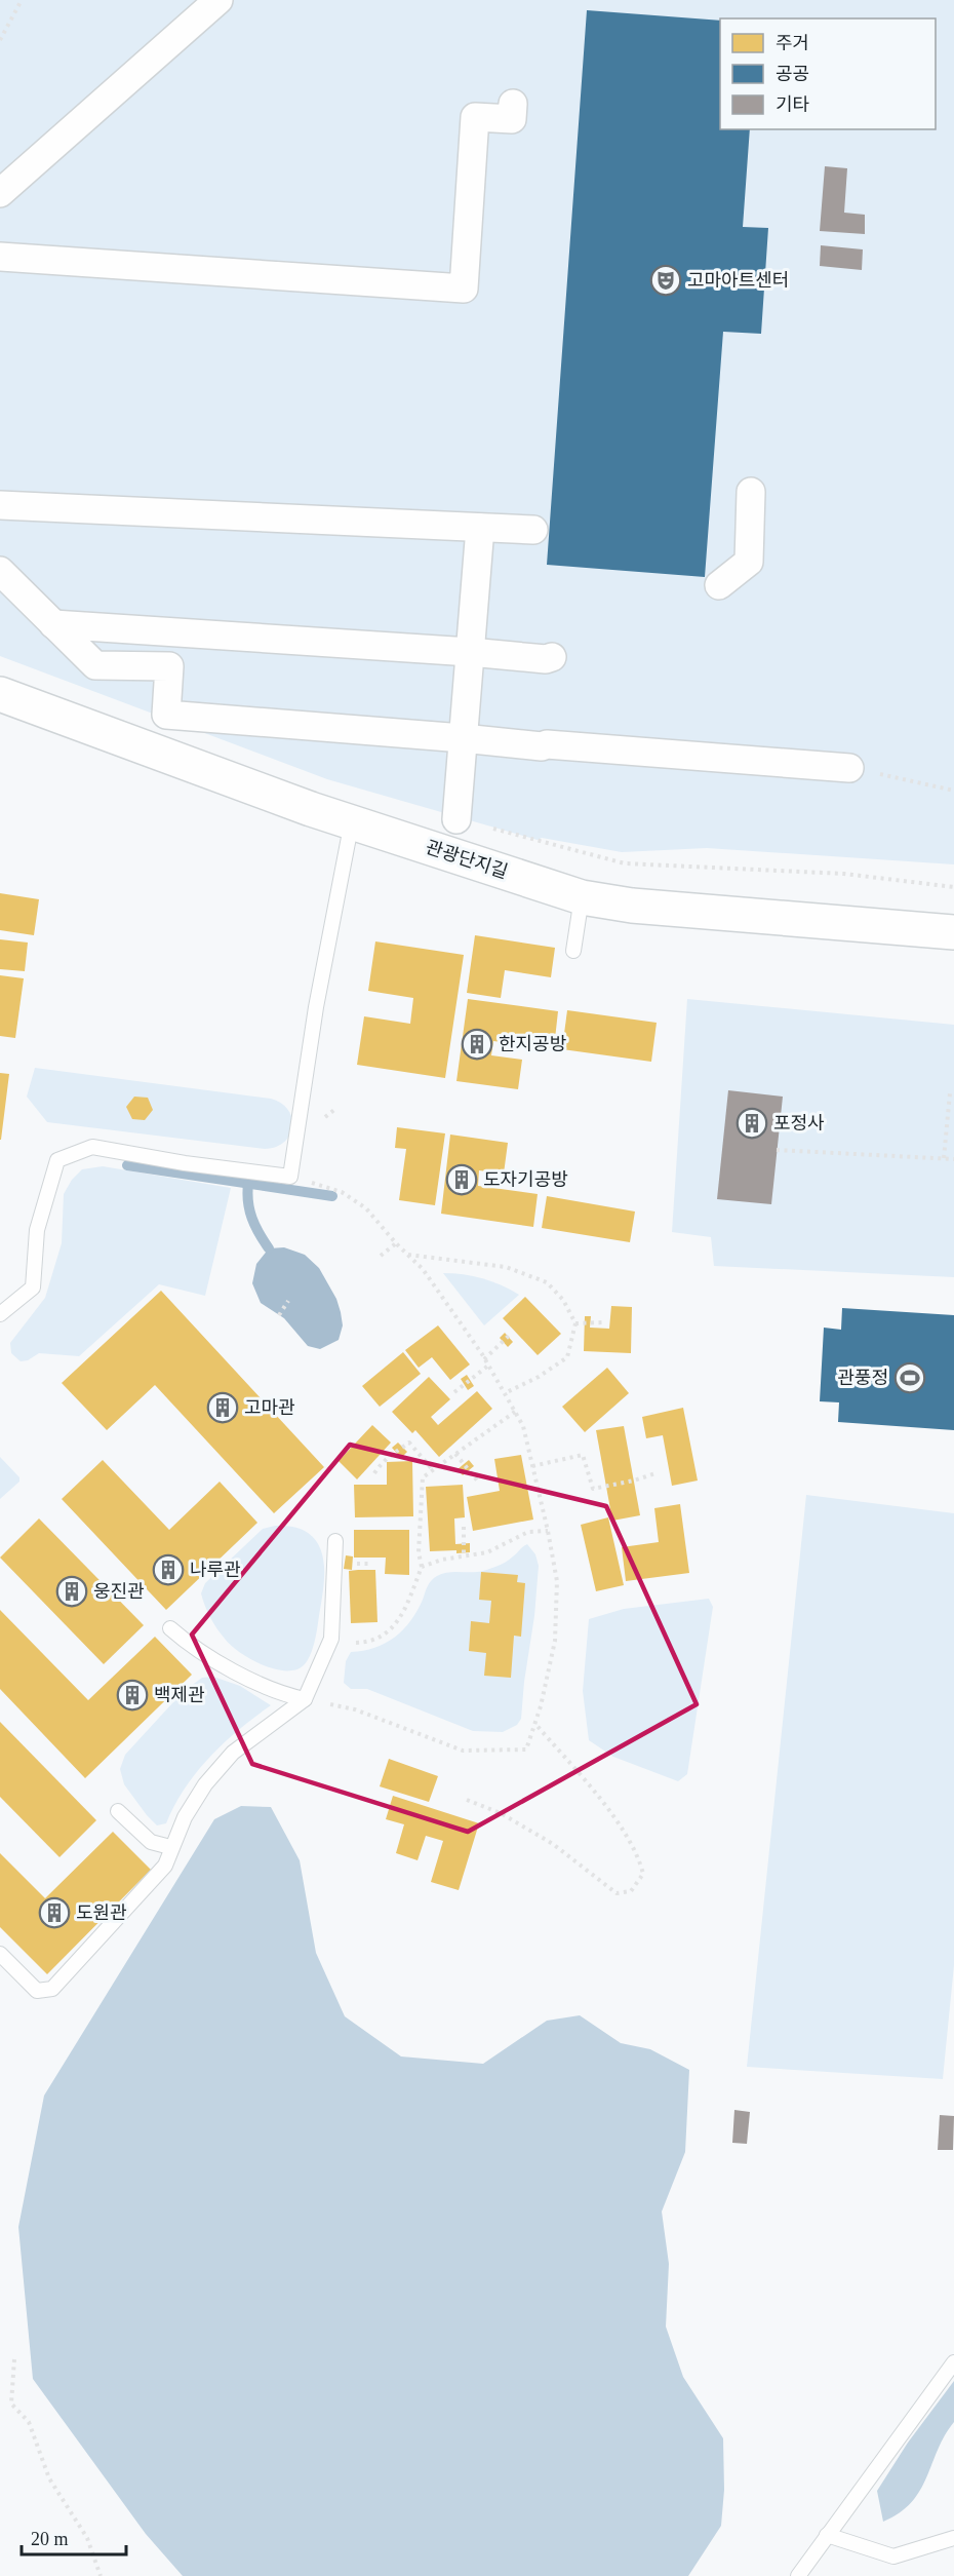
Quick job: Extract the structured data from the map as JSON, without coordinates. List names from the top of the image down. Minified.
{"streets":{"street":["관광단지길"]},"places":{"theatre":["고마아트센터"],"building":["한지공방","포정사","도자기공방","고마관","나루관","웅진관","백제관","도원관"],"sports":["관풍정"]},"legend":["주거","공공","기타"],"scale_bar":"20 m"}
